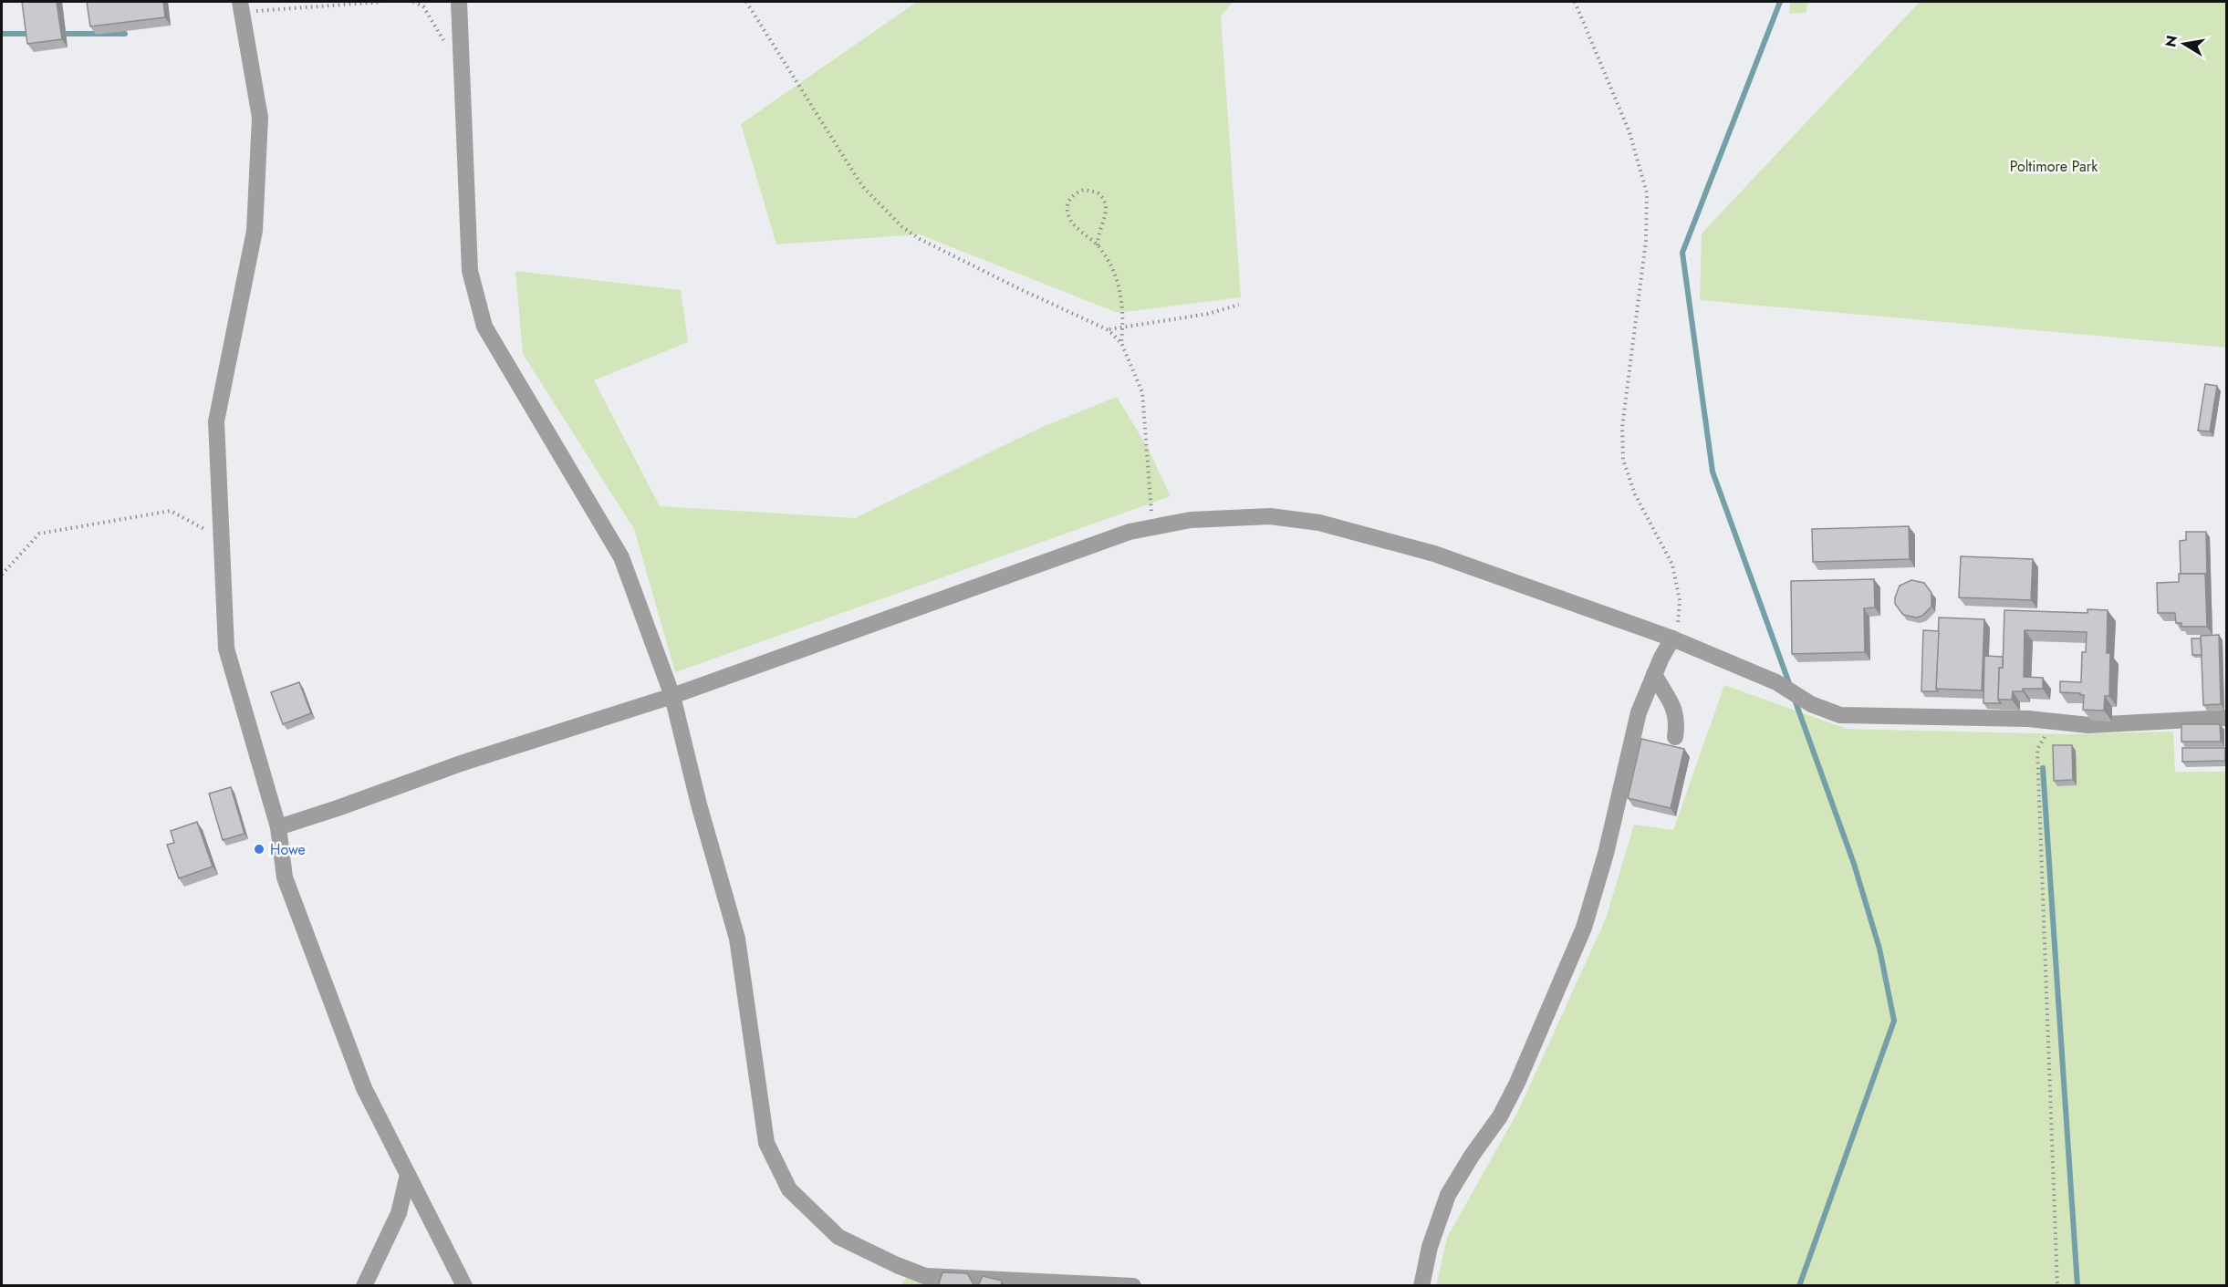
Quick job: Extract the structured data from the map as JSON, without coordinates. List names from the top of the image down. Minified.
{"parks":["Poltimore Park"],"places":["Howe"],"north":"left"}
